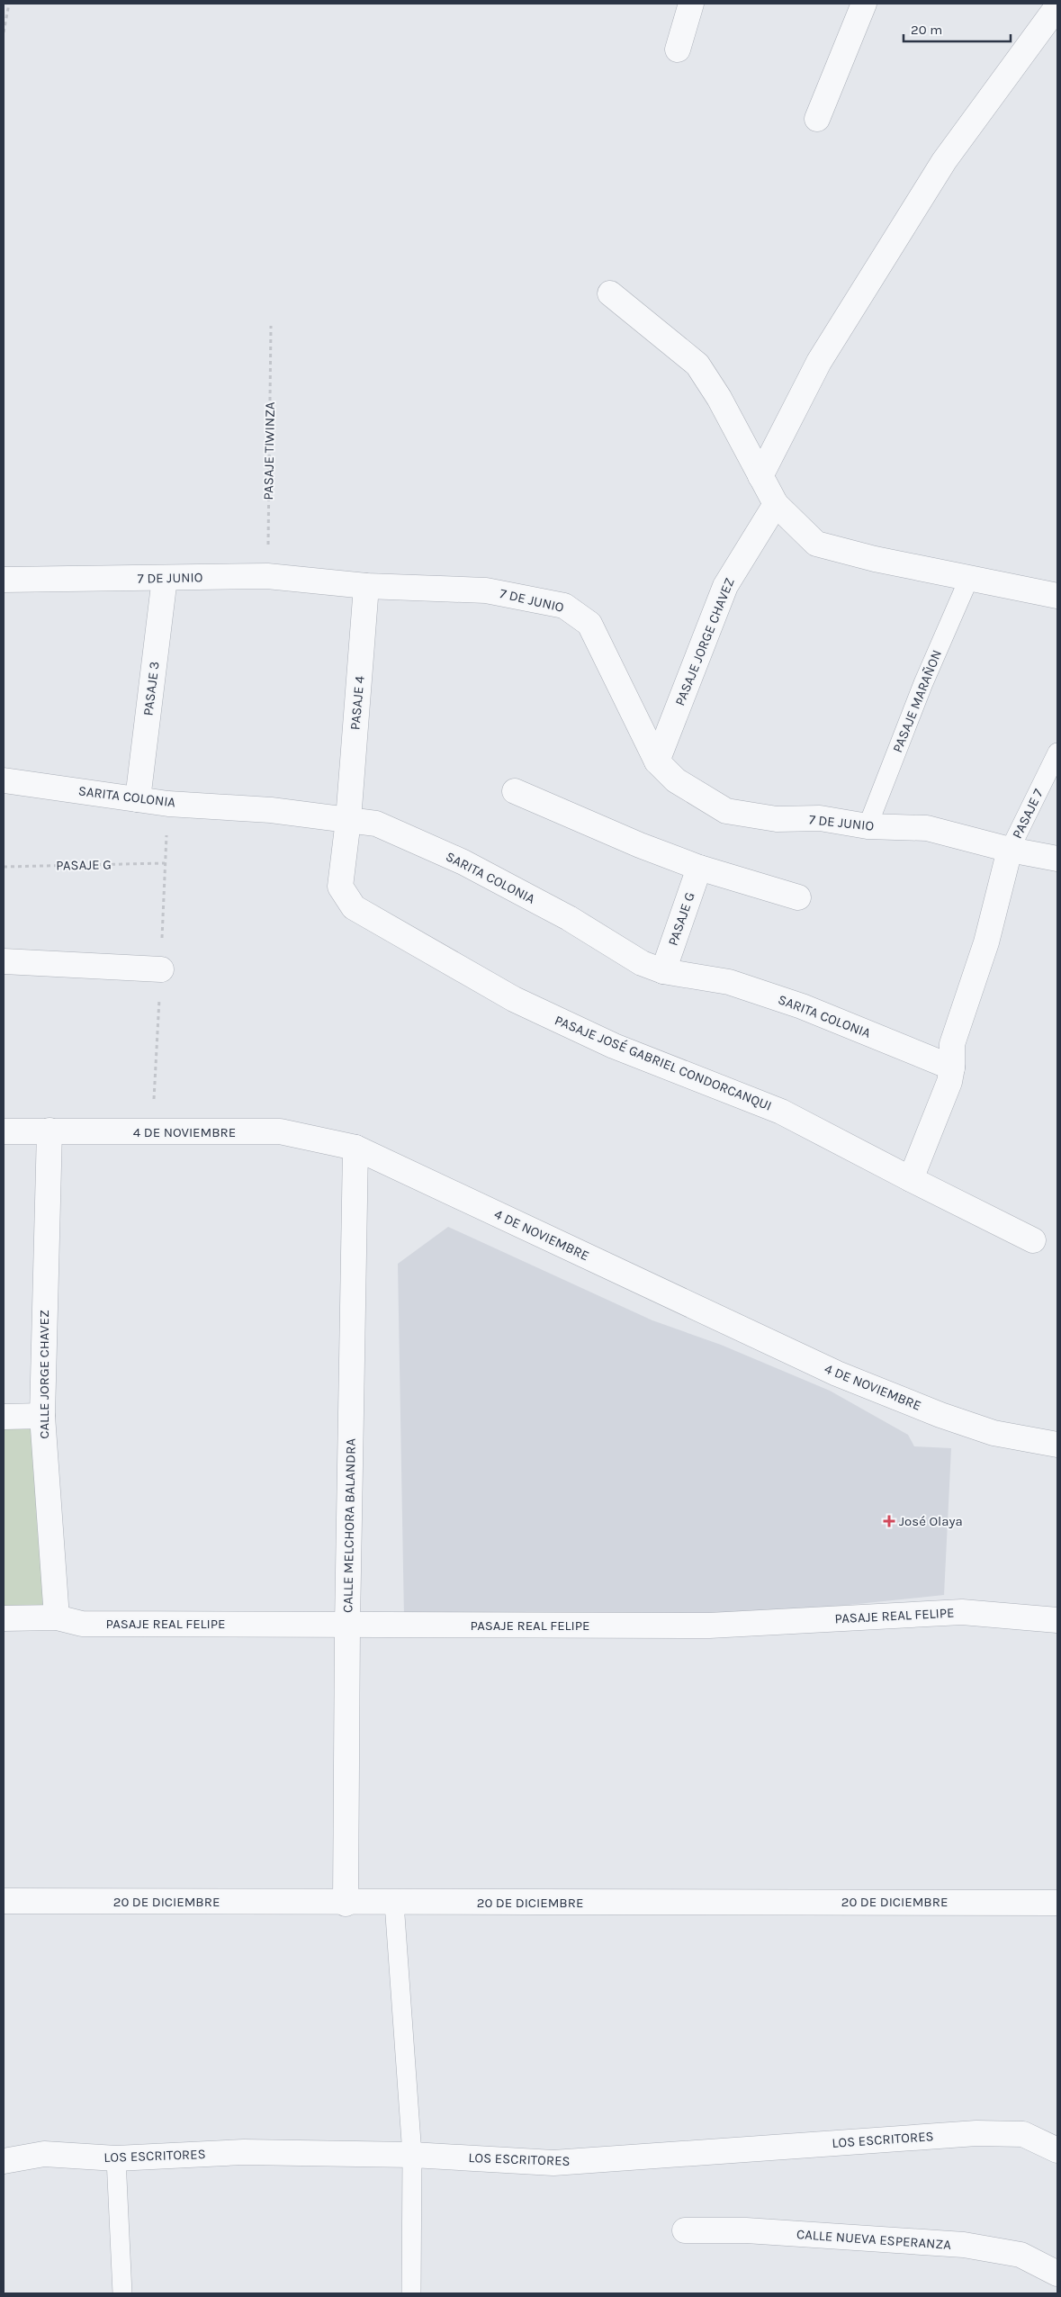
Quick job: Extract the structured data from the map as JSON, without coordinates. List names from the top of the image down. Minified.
{"streets":{"street":["7 DE JUNIO","PASAJE JORGE CHAVEZ","PASAJE 3","PASAJE 4","SARITA COLONIA","PASAJE G","PASAJE JOSÉ GABRIEL CONDORCANQUI","4 DE NOVIEMBRE","CALLE JORGE CHAVEZ","CALLE MELCHORA BALANDRA","PASAJE REAL FELIPE","20 DE DICIEMBRE","LOS ESCRITORES","CALLE NUEVA ESPERANZA"],"lane":["PASAJE MARAÑON","PASAJE 7"],"path":["PASAJE TIWINZA"]},"crossings":[["PASAJE TIWINZA","7 DE JUNIO"],["7 DE JUNIO","PASAJE JORGE CHAVEZ"],["7 DE JUNIO","PASAJE 3"],["7 DE JUNIO","PASAJE MARAÑON"],["7 DE JUNIO","PASAJE 4"],["7 DE JUNIO","PASAJE 7"],["PASAJE 3","SARITA COLONIA"],["PASAJE 4","SARITA COLONIA"],["PASAJE 4","PASAJE JOSÉ GABRIEL CONDORCANQUI"],["SARITA COLONIA","PASAJE G"],["SARITA COLONIA","PASAJE JOSÉ GABRIEL CONDORCANQUI"],["4 DE NOVIEMBRE","CALLE JORGE CHAVEZ"],["4 DE NOVIEMBRE","CALLE MELCHORA BALANDRA"],["CALLE JORGE CHAVEZ","PASAJE REAL FELIPE"],["CALLE MELCHORA BALANDRA","PASAJE REAL FELIPE"],["CALLE MELCHORA BALANDRA","20 DE DICIEMBRE"]],"places":{"health":["José Olaya"]},"scale_bar":"20 m"}
